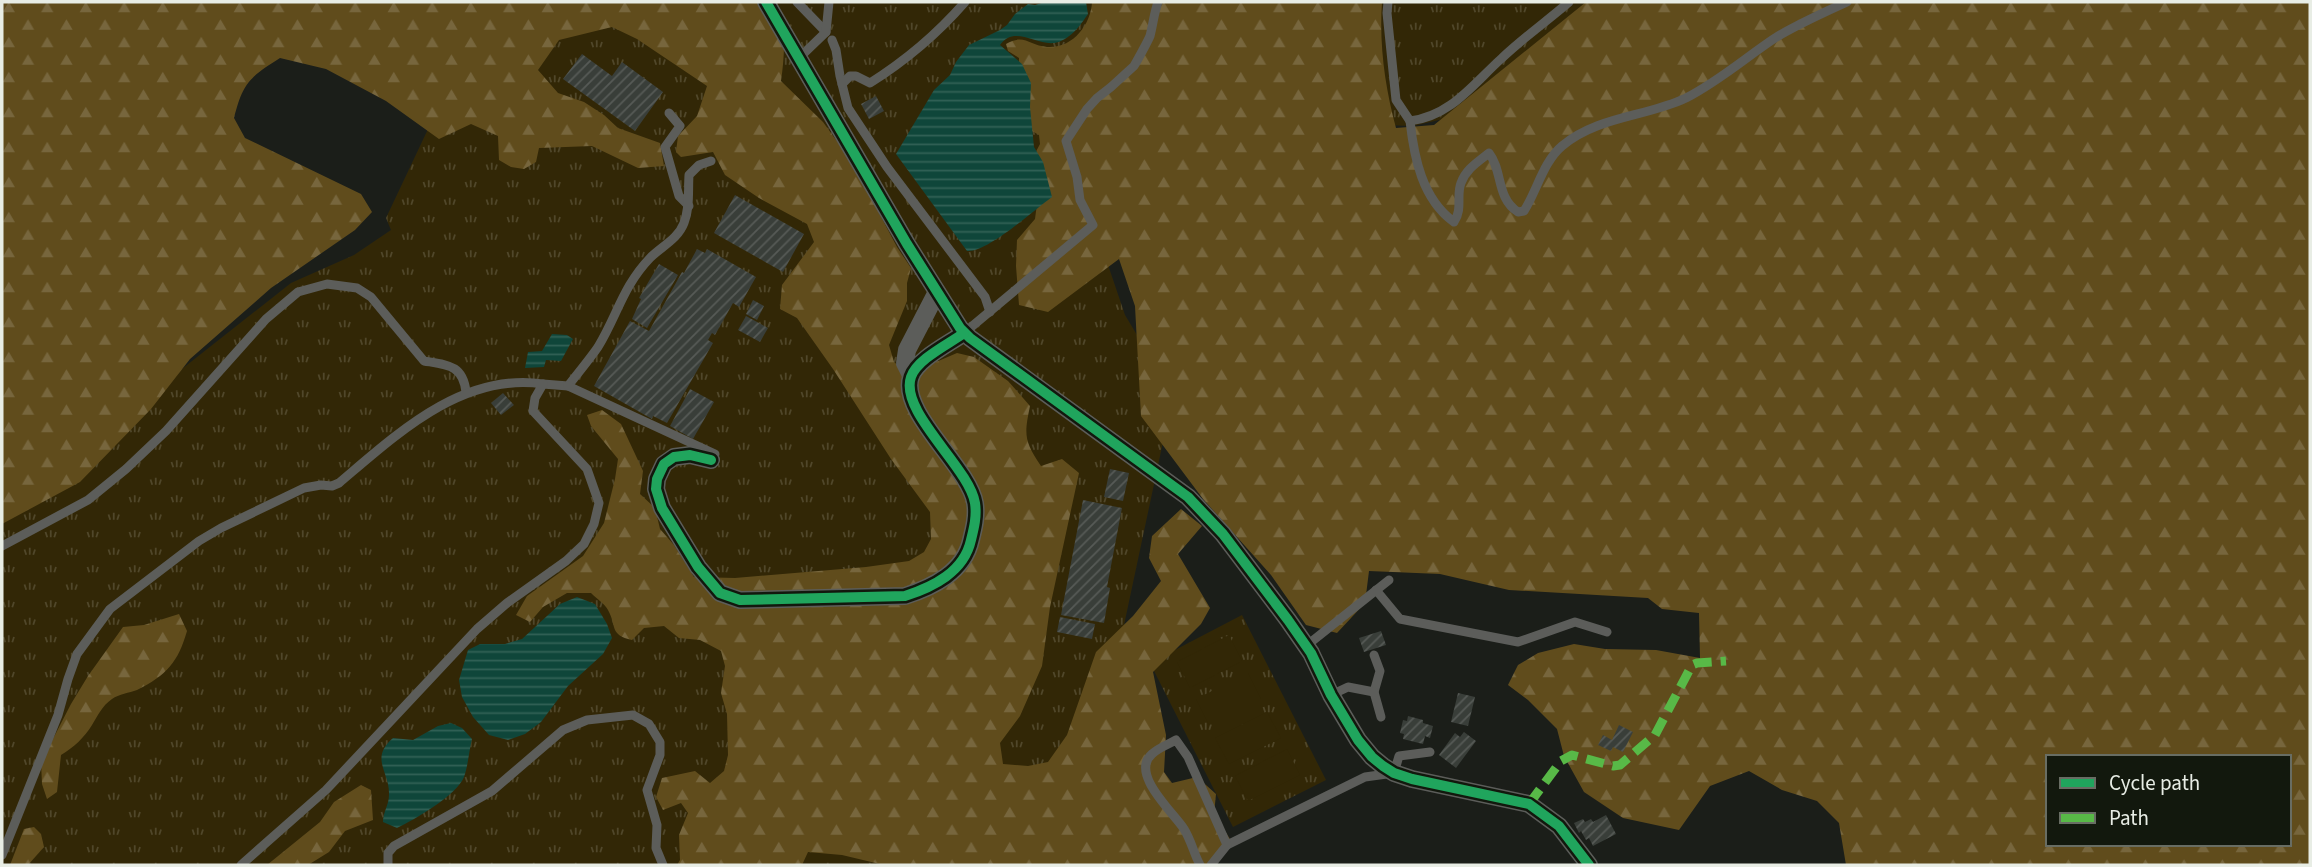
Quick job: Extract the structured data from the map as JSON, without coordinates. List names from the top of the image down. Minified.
{"legend":["Cycle path","Path"]}
